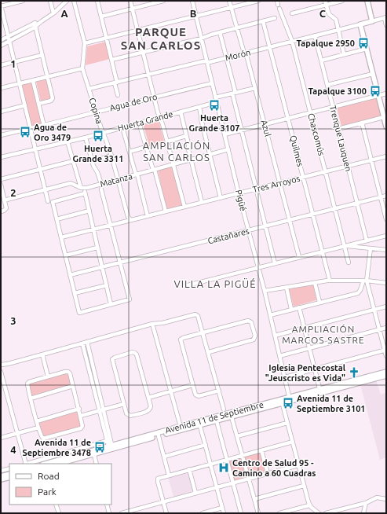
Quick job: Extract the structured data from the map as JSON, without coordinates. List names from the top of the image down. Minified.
{"streets":{"main road":["Morón","Avenida 11 de Septiembre"],"street":["Agua de Oro","Copina","Huerta Grande","Azul","Chascomús","Trenque Lauquen","Quilmes","Matanza","Tres Arroyos","Pigüé","Castañares"]},"crossings":[["Morón","Copina"],["Morón","Azul"],["Morón","Chascomús"],["Morón","Trenque Lauquen"],["Morón","Quilmes"],["Morón","Pigüé"],["Agua de Oro","Copina"],["Agua de Oro","Pigüé"],["Copina","Huerta Grande"],["Copina","Matanza"],["Copina","Tres Arroyos"],["Huerta Grande","Pigüé"],["Azul","Tres Arroyos"],["Azul","Castañares"],["Chascomús","Tres Arroyos"],["Chascomús","Castañares"],["Trenque Lauquen","Tres Arroyos"],["Trenque Lauquen","Castañares"],["Quilmes","Tres Arroyos"],["Quilmes","Castañares"],["Matanza","Pigüé"],["Tres Arroyos","Pigüé"],["Pigüé","Castañares"],["Pigüé","Avenida 11 de Septiembre"]],"districts":["PARQUE SAN CARLOS","AMPLIACIÓN SAN CARLOS","VILLA LA PIGÜÉ","AMPLIACIÓN MARCOS SASTRE"],"places":{"bus stop":["Tapalque 2950","Tapalque 3100","Huerta Grande 3107","Agua de Oro 3479","Huerta Grande 3311","Avenida 11 de Septiembre 3101","Avenida 11 de Septiembre 3478"],"church":["Iglesia Pentecostal \"Jeuscristo es Vida\""],"hospital":["Centro de Salud 95 - Camino a 60 Cuadras"]},"legend":["Road","Park"],"grid":{"columns":["A","B","C"],"rows":["1","2","3","4"]}}
